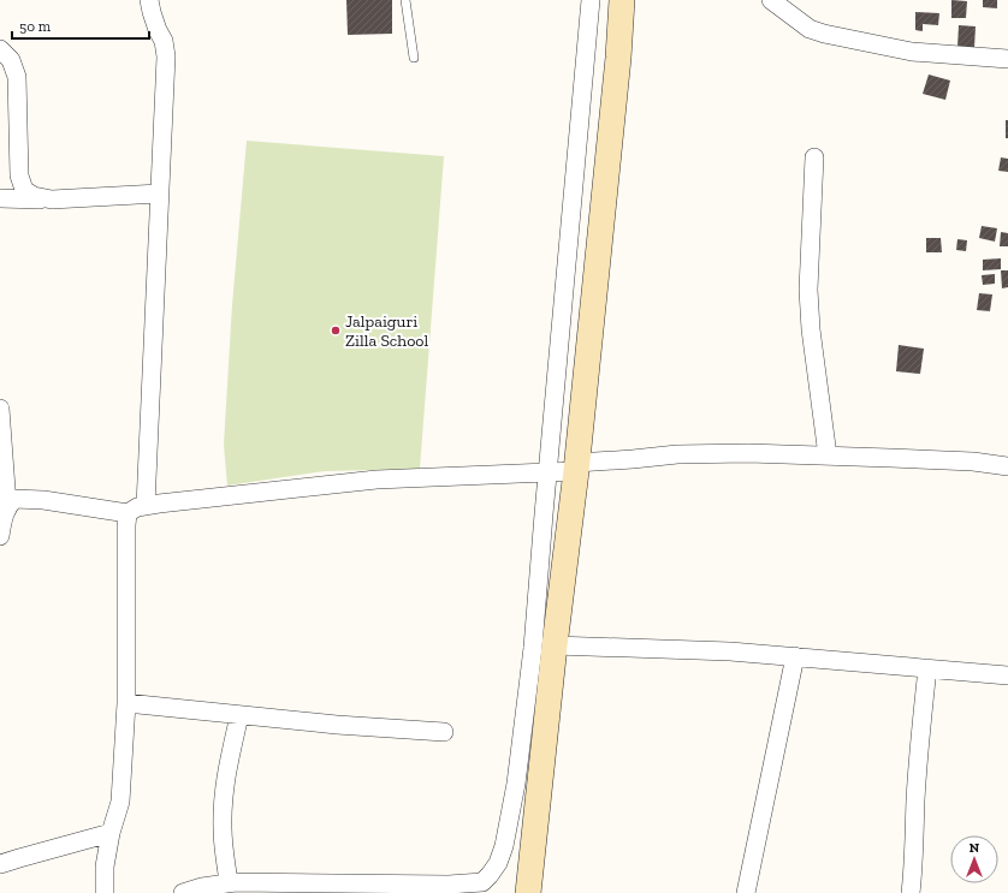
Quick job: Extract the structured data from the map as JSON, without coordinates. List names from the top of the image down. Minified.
{"places":["Jalpaiguri Zilla School"],"scale_bar":"50 m","north":"top"}
